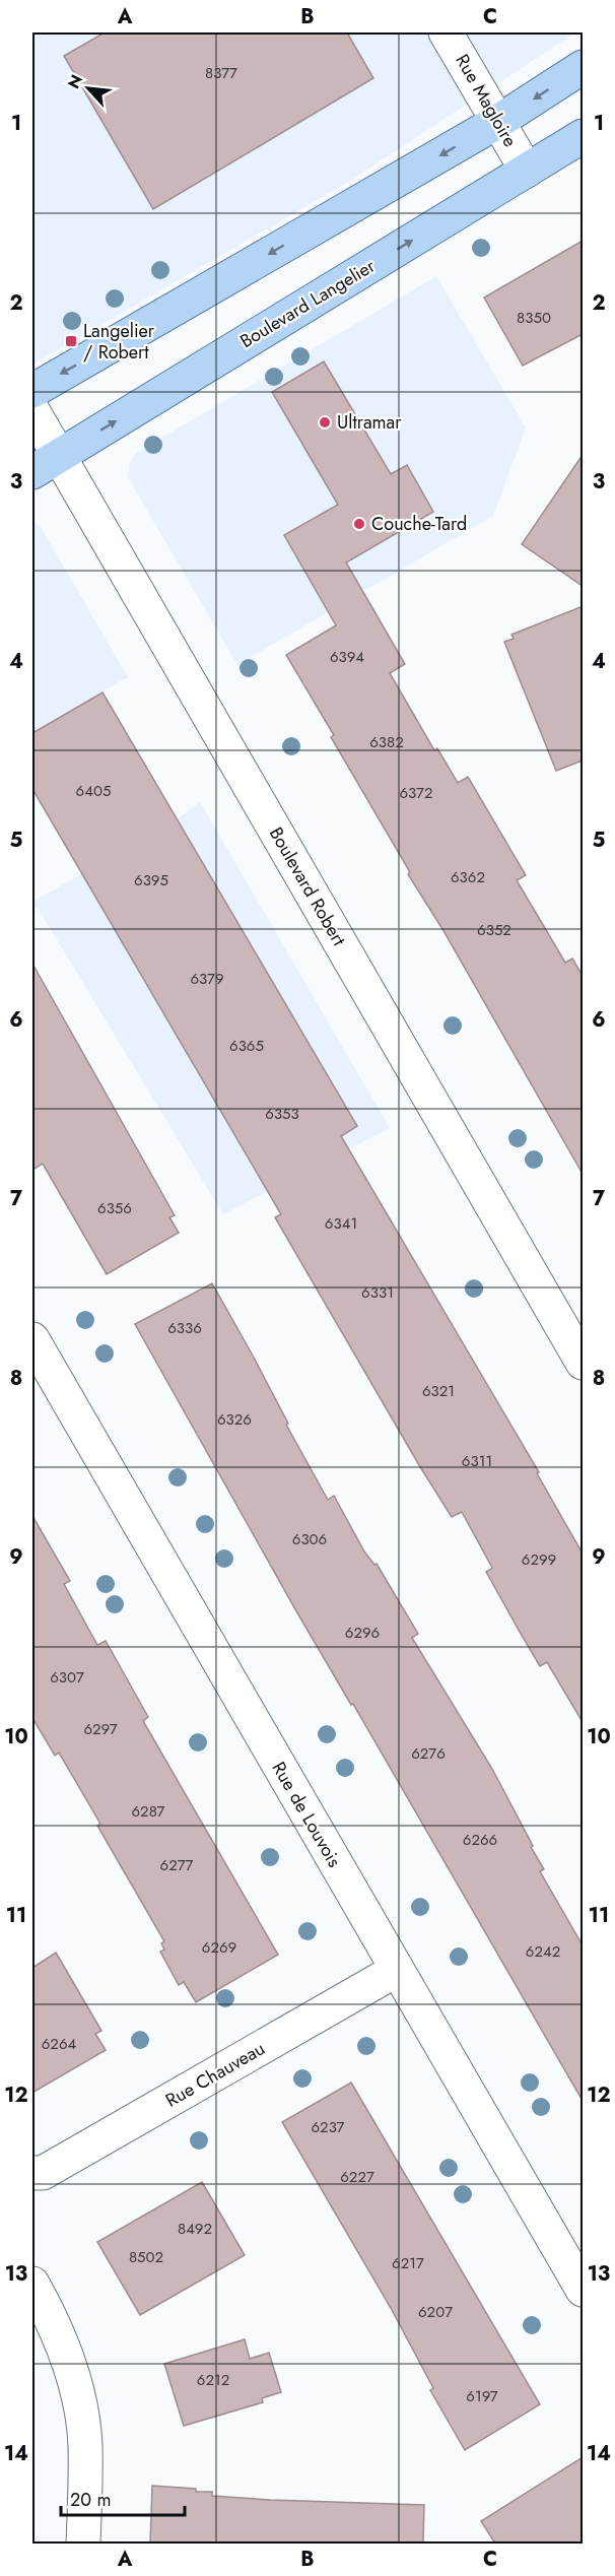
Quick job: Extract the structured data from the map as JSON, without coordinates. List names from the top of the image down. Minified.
{"streets":{"main road":["Boulevard Langelier"],"street":["Rue Magloire","Boulevard Robert","Rue de Louvois","Rue Chauveau"]},"crossings":[["Rue Magloire","Boulevard Langelier"],["Boulevard Langelier","Boulevard Robert"],["Rue de Louvois","Rue Chauveau"]],"places":{"transit":["Langelier / Robert"],"other":["Ultramar","Couche-Tard"]},"house_numbers":["8377","8350","6394","6382","6405","6372","6362","6395","6352","6379","6365","6353","6356","6341","6331","6336","6321","6326","6311","6306","6299","6296","6307","6297","6276","6287","6266","6277","6269","6242","6264","6237","6227","8492","8502","6217","6207","6212","6197"],"scale_bar":"20 m","north":"top left","grid":{"columns":["A","B","C"],"rows":["1","2","3","4","5","6","7","8","9","10","11","12","13","14"]}}
